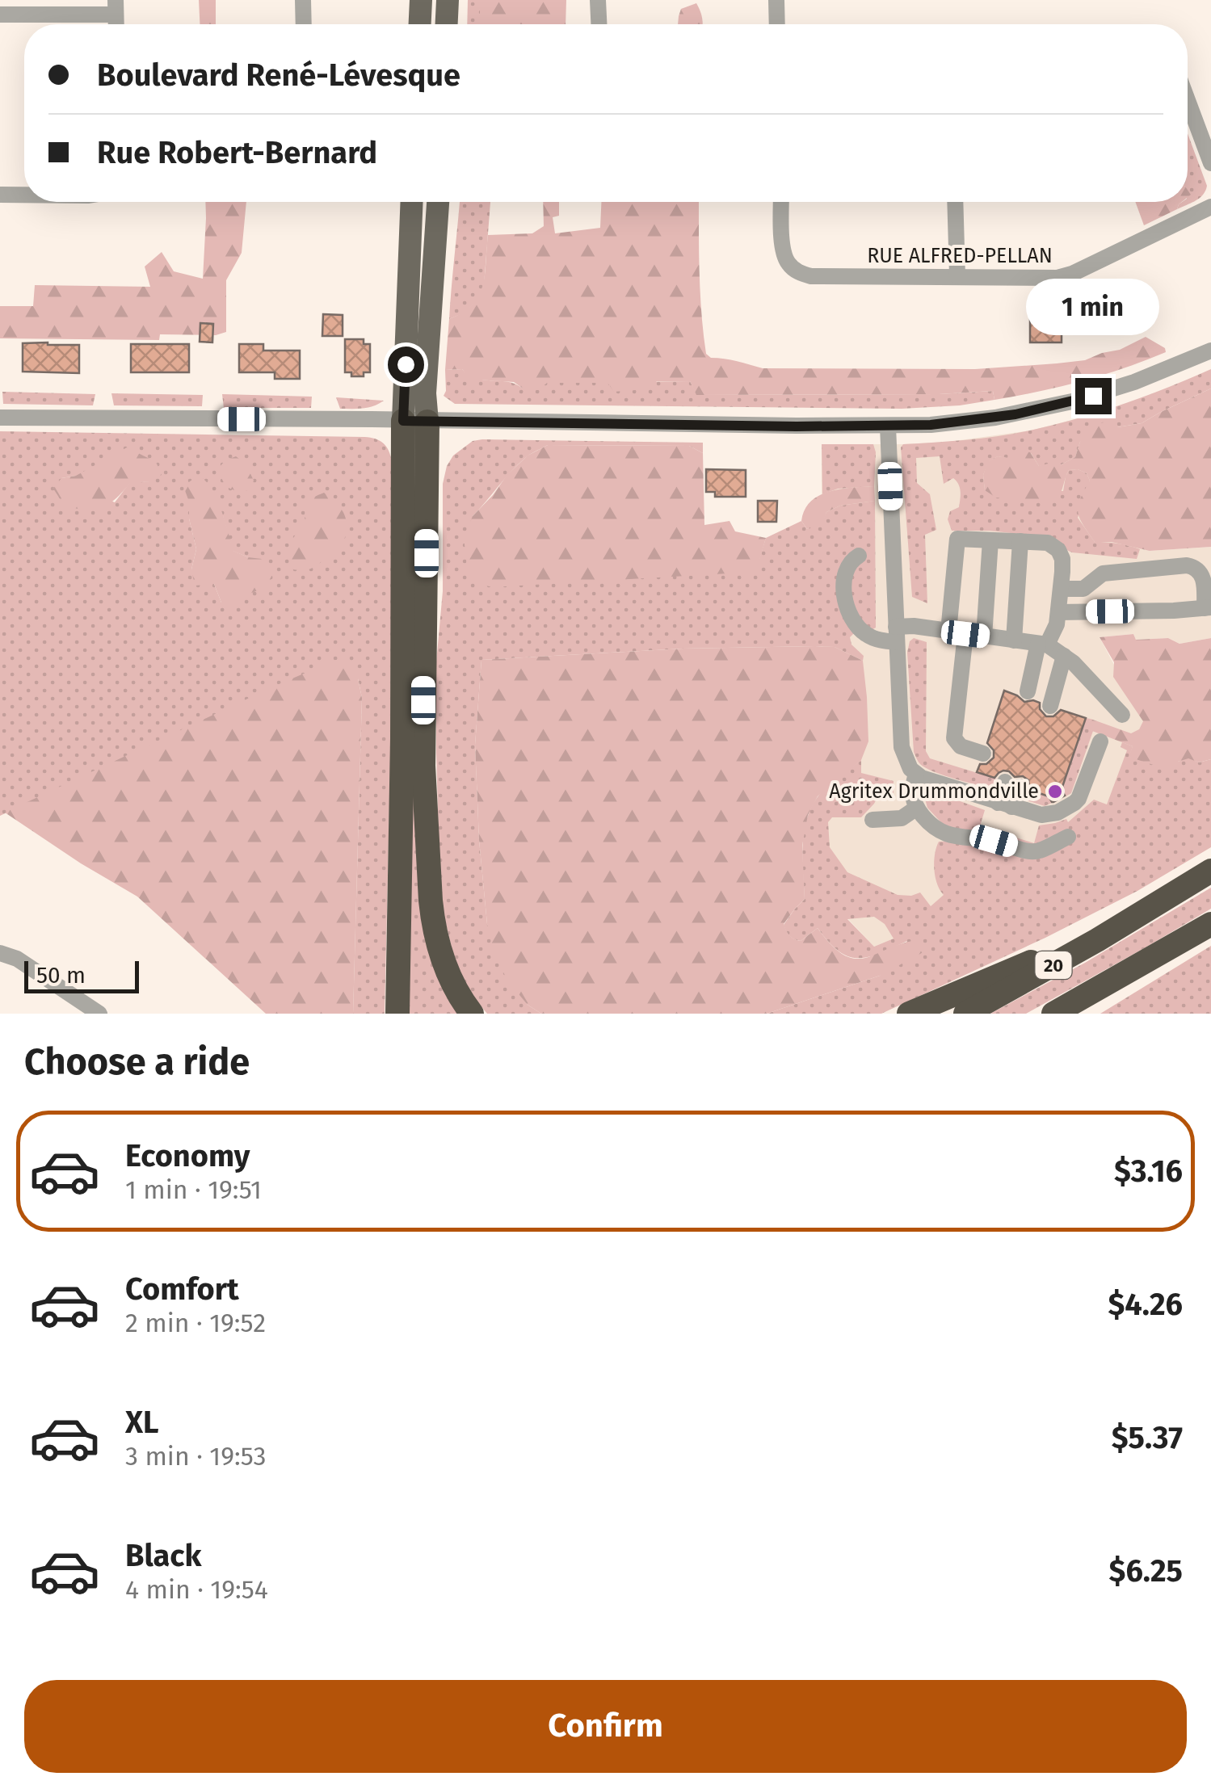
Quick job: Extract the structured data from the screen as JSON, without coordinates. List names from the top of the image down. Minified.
{"streets":{"highway":["20"],"street":["RUE ALFRED-PELLAN"]},"places":["Agritex Drummondville"],"scale_bar":"50 m","page":{"banner":["Boulevard René-Lévesque","Rue Robert-Bernard"],"bubble":"1 min","scale":"50 m","heading":"Choose a ride","list":[{"name":"Economy","note":"1 min · 19:51","value":"$3.16"},{"name":"Comfort","note":"2 min · 19:52","value":"$4.26"},{"name":"XL","note":"3 min · 19:53","value":"$5.37"},{"name":"Black","note":"4 min · 19:54","value":"$6.25"}],"buttons":"Confirm"}}
